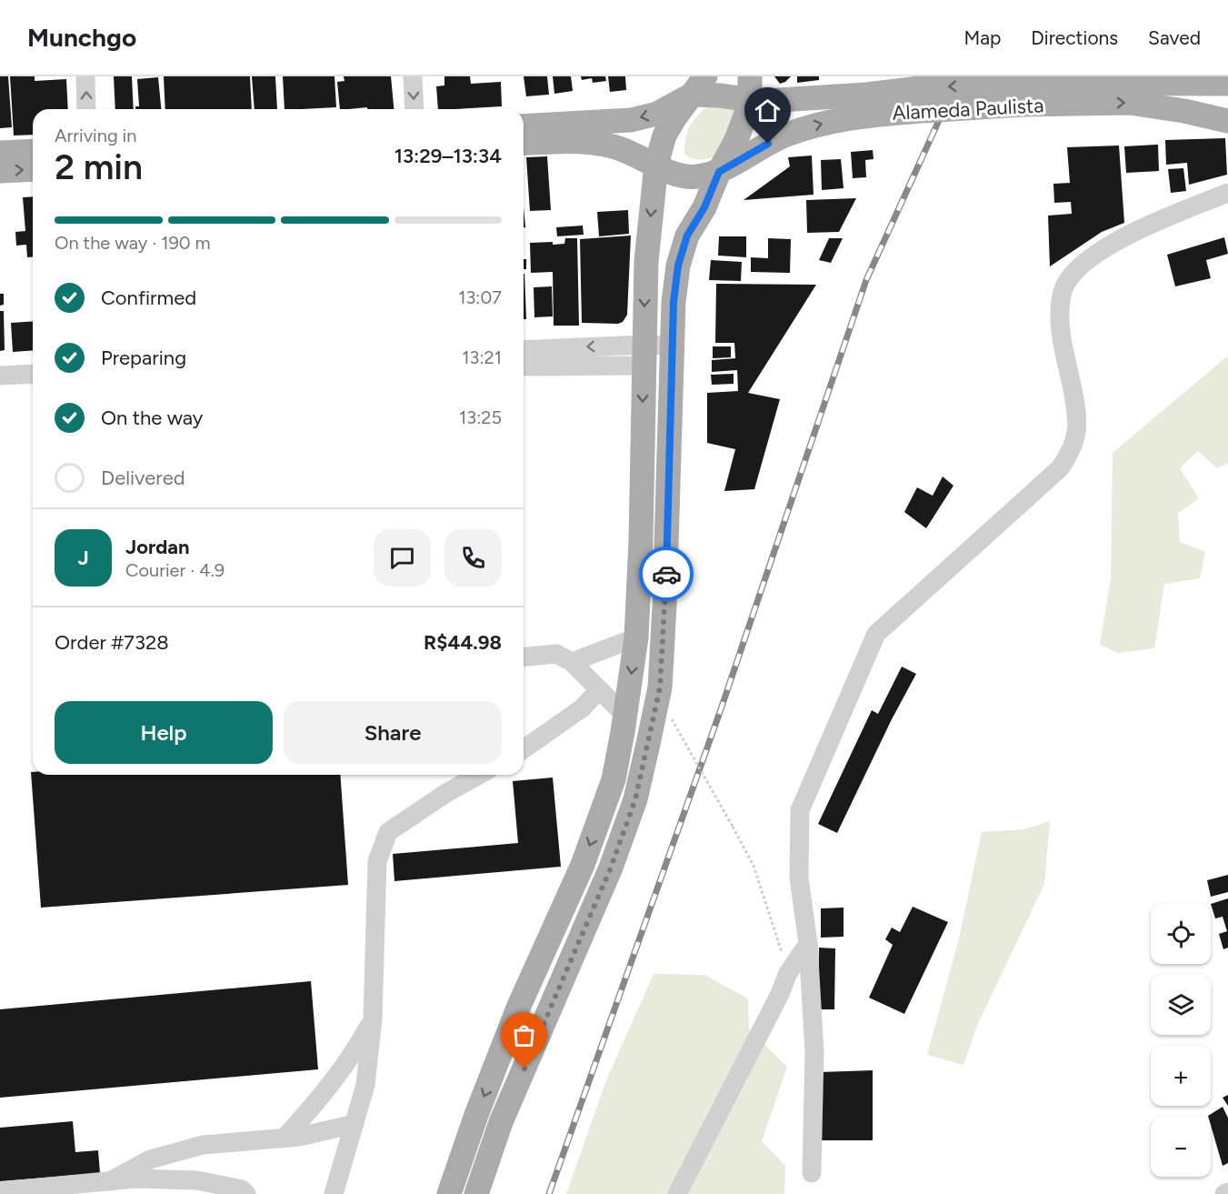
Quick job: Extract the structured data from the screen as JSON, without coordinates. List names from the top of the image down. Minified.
{"streets":{"main road":["Alameda Paulista"]},"page":{"header":"Munchgo","nav":["Map","Directions","Saved"],"heading":["2 min","Arriving in","13:29–13:34"],"panel":["Jordan","Courier · 4.9","Order #7328","R$44.98"],"bar":"On the way · 190 m","list":[["Confirmed","13:07"],["Preparing","13:21"],["On the way","13:25"],"Delivered"],"round":"J","buttons":["Help","Share"],"map_buttons":["+","−"]}}
